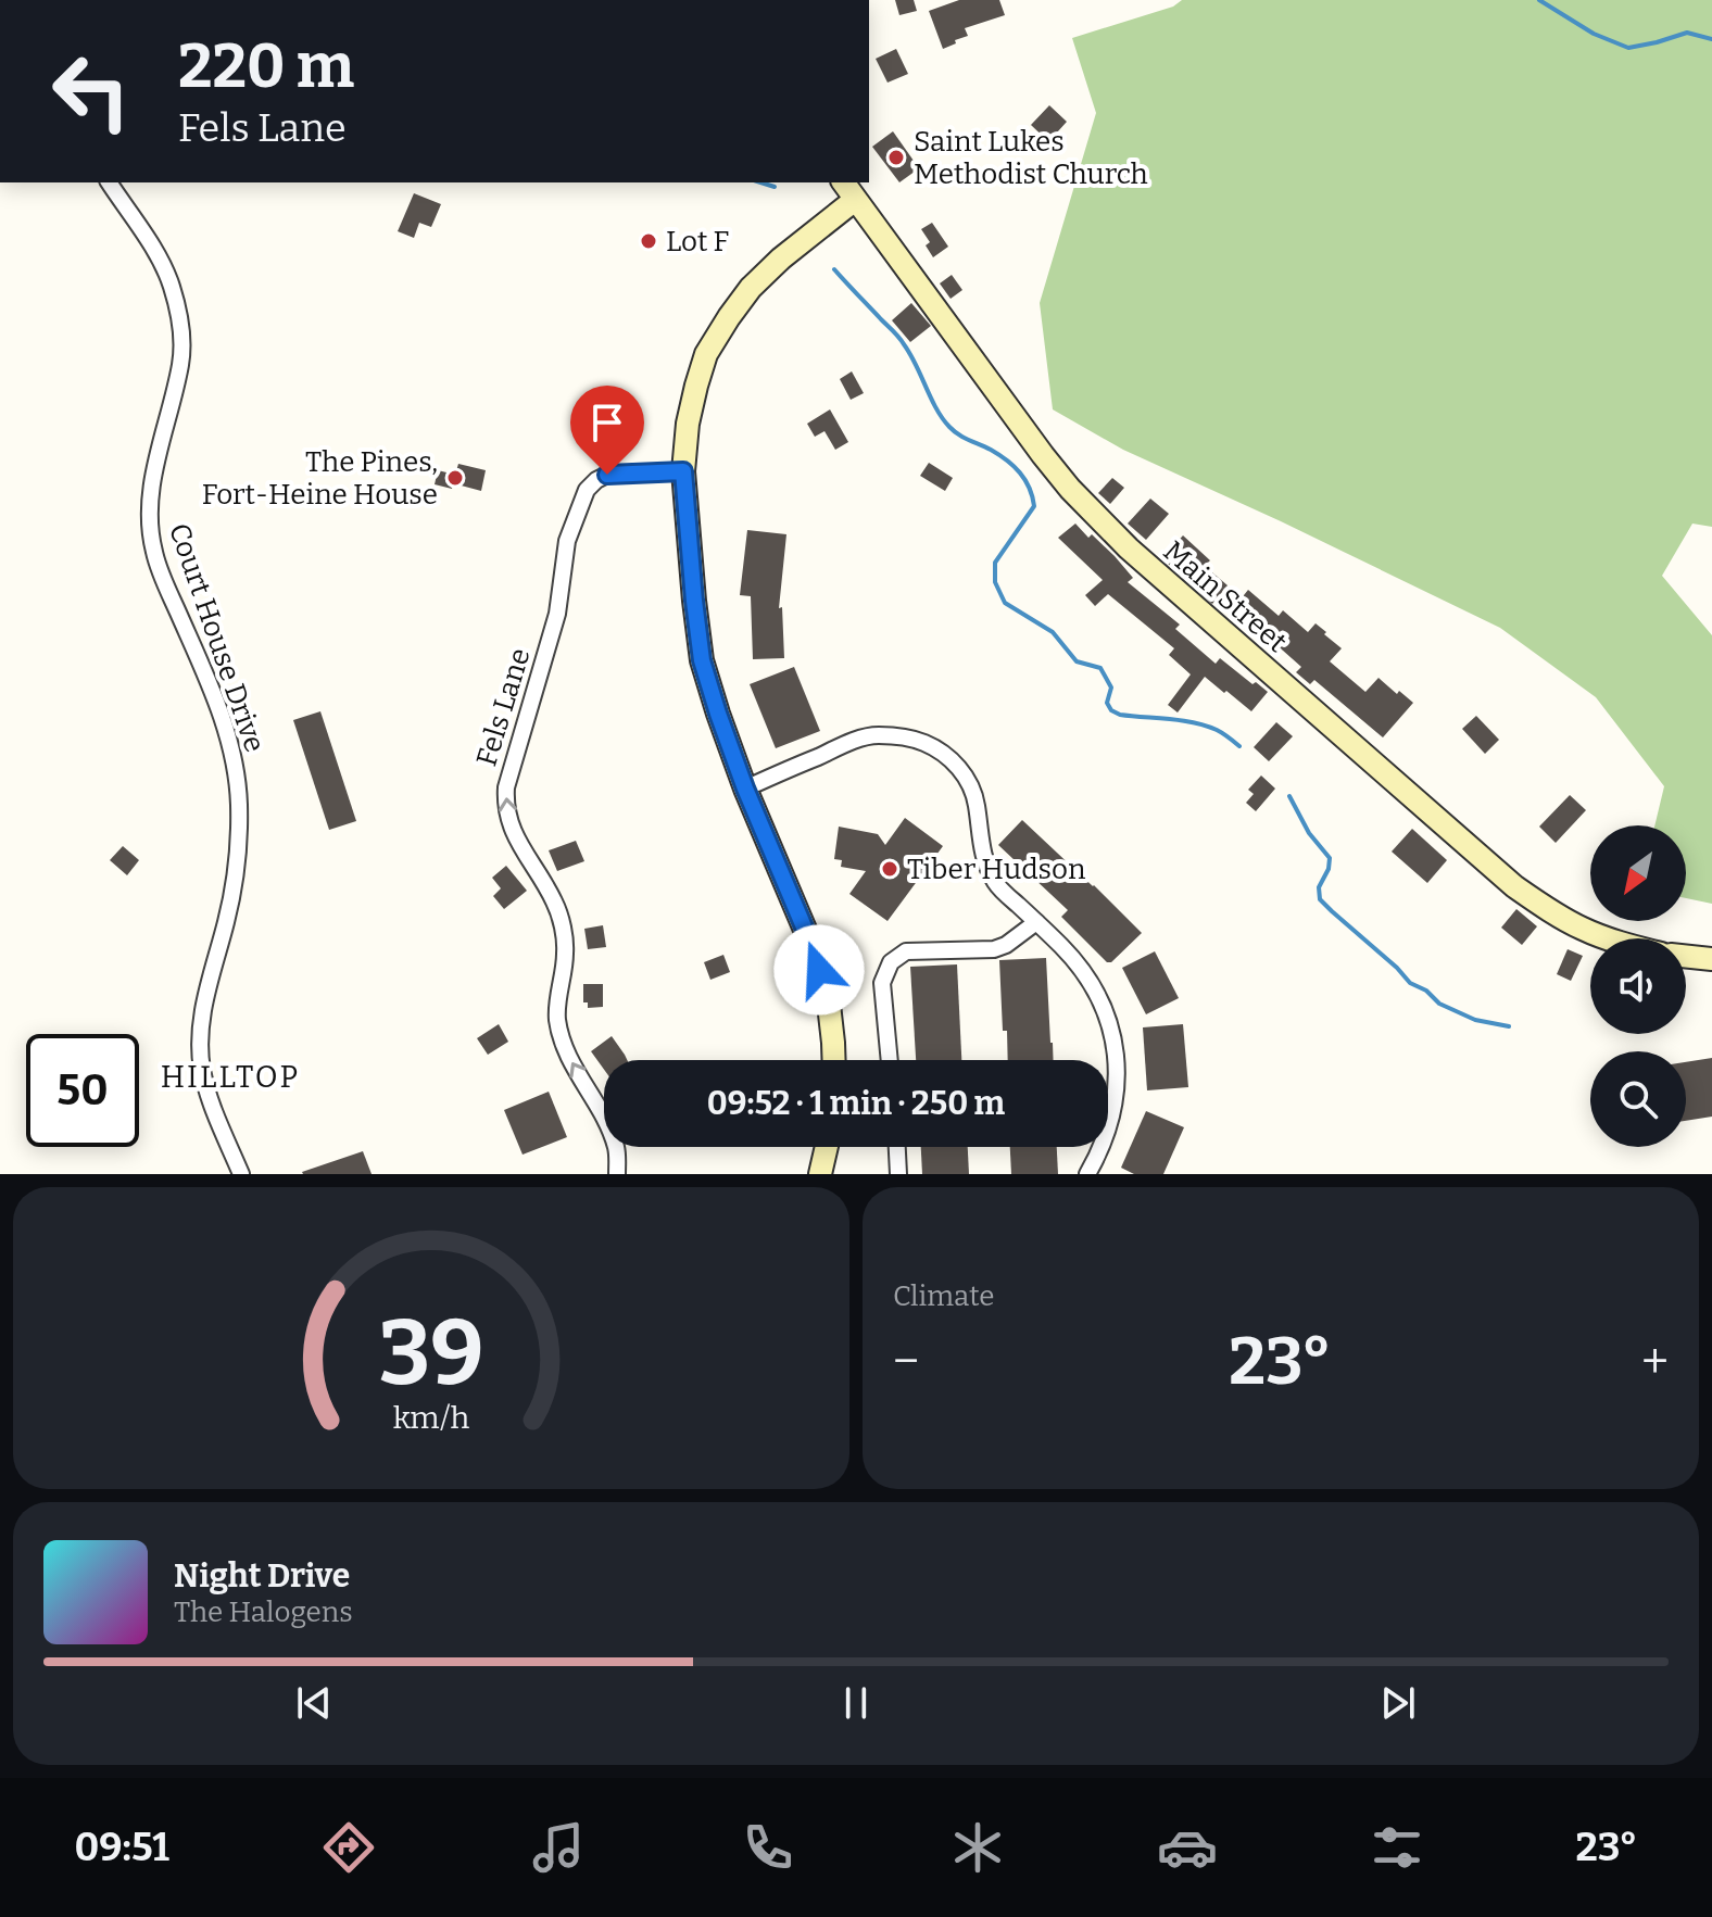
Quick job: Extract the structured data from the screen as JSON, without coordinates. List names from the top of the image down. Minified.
{"streets":{"main road":["Main Street"],"street":["Court House Drive","Fels Lane"]},"one_way":["Fels Lane"],"districts":["HILLTOP"],"places":["Saint Lukes Methodist Church","Lot F","The Pines, Fort-Heine House","Tiber Hudson"],"north":"bottom left","page":{"turn":["220 m","Fels Lane"],"limit":"50","trip":"09:52 · 1 min · 250 m","tile":"Climate","heat":["−","23°","+"],"song":["Night Drive","The Halogens"],"tabs":["09:51","23°"],"gauge":["39","km/h"]}}
